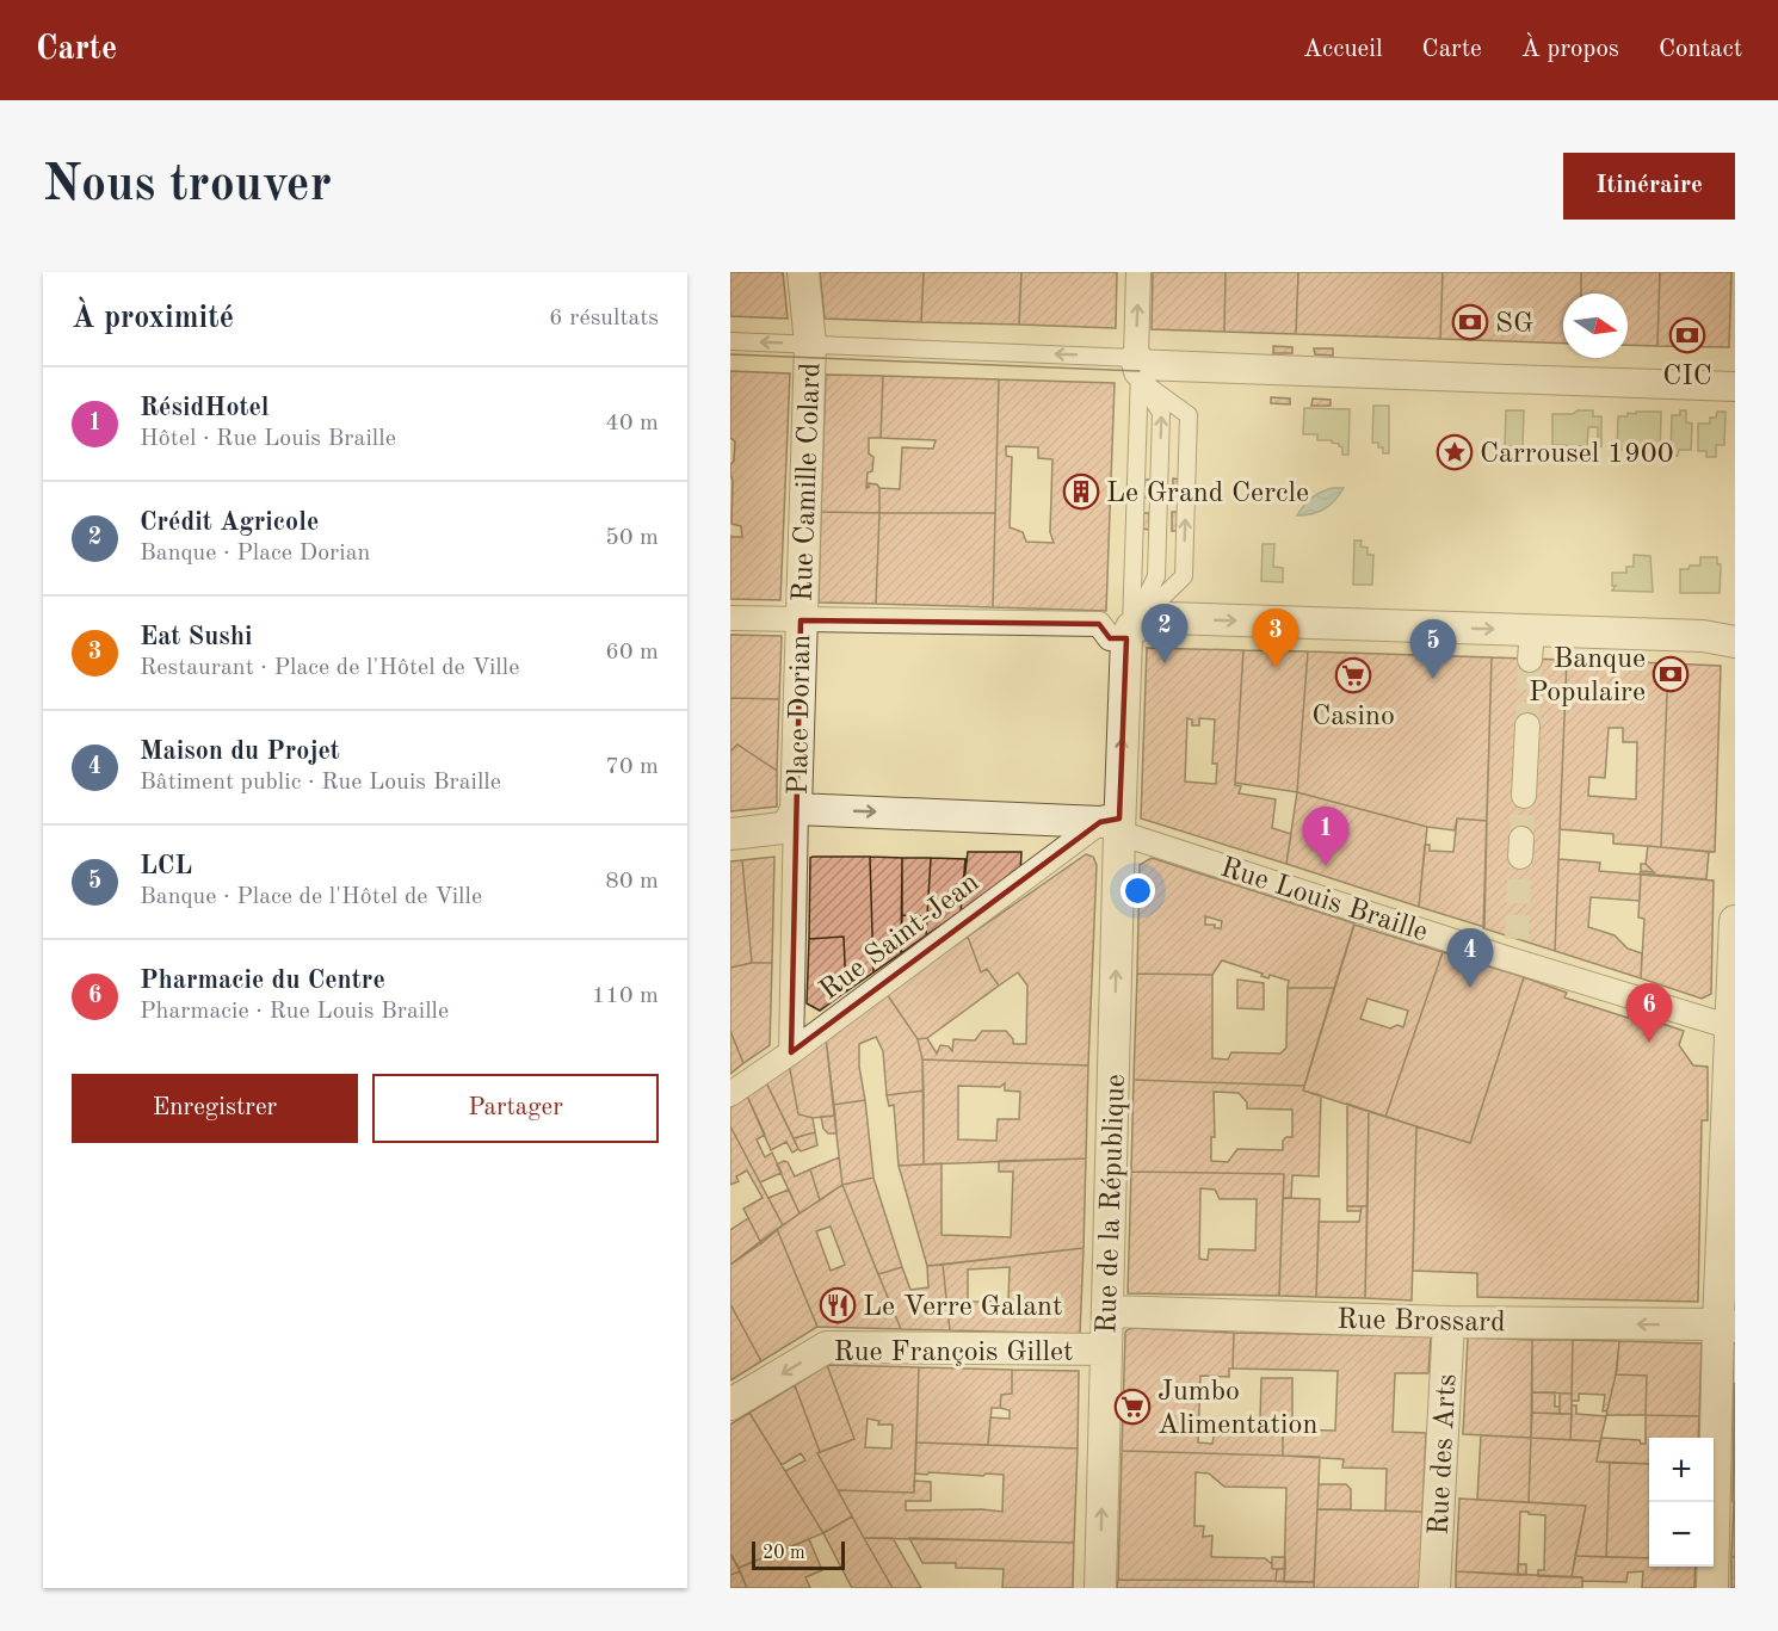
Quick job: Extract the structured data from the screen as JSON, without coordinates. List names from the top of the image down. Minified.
{"streets":{"street":["Rue Camille Colard","Place Dorian","Rue Louis Braille","Rue Saint-Jean","Rue de la République","Rue Brossard","Rue François Gillet","Rue des Arts"]},"crossings":[["Rue Camille Colard","Place Dorian"],["Place Dorian","Rue Louis Braille"],["Place Dorian","Rue Saint-Jean"],["Place Dorian","Rue de la République"],["Rue Louis Braille","Rue Saint-Jean"],["Rue Louis Braille","Rue de la République"],["Rue Saint-Jean","Rue de la République"],["Rue de la République","Rue Brossard"],["Rue de la République","Rue François Gillet"],["Rue Brossard","Rue des Arts"]],"one_way":["Rue de la République","Rue Brossard","Rue François Gillet"],"places":{"bank":["SG","CIC","Banque Populaire"],"place":["Carrousel 1900"],"building":["Le Grand Cercle"],"supermarket":["Casino","Jumbo Alimentation"],"restaurant":["Le Verre Galant"]},"scale_bar":"20 m","north":"right","page":{"header":"Carte","nav":["Accueil","Carte","À propos","Contact"],"buttons":["Itinéraire",["Enregistrer","Partager"]],"title":"Nous trouver","heading":["À proximité","6 résultats"],"list":[{"mark":"1","name":"RésidHotel","note":"Hôtel · Rue Louis Braille","value":"40 m"},{"mark":"2","name":"Crédit Agricole","note":"Banque · Place Dorian","value":"50 m"},{"mark":"3","name":"Eat Sushi","note":"Restaurant · Place de l'Hôtel de Ville","value":"60 m"},{"mark":"4","name":"Maison du Projet","note":"Bâtiment public · Rue Louis Braille","value":"70 m"},{"mark":"5","name":"LCL","note":"Banque · Place de l'Hôtel de Ville","value":"80 m"},{"mark":"6","name":"Pharmacie du Centre","note":"Pharmacie · Rue Louis Braille","value":"110 m"}],"pins":["2","3","5","1","4","6"],"map_buttons":["+","−"],"scale":"20 m"}}
